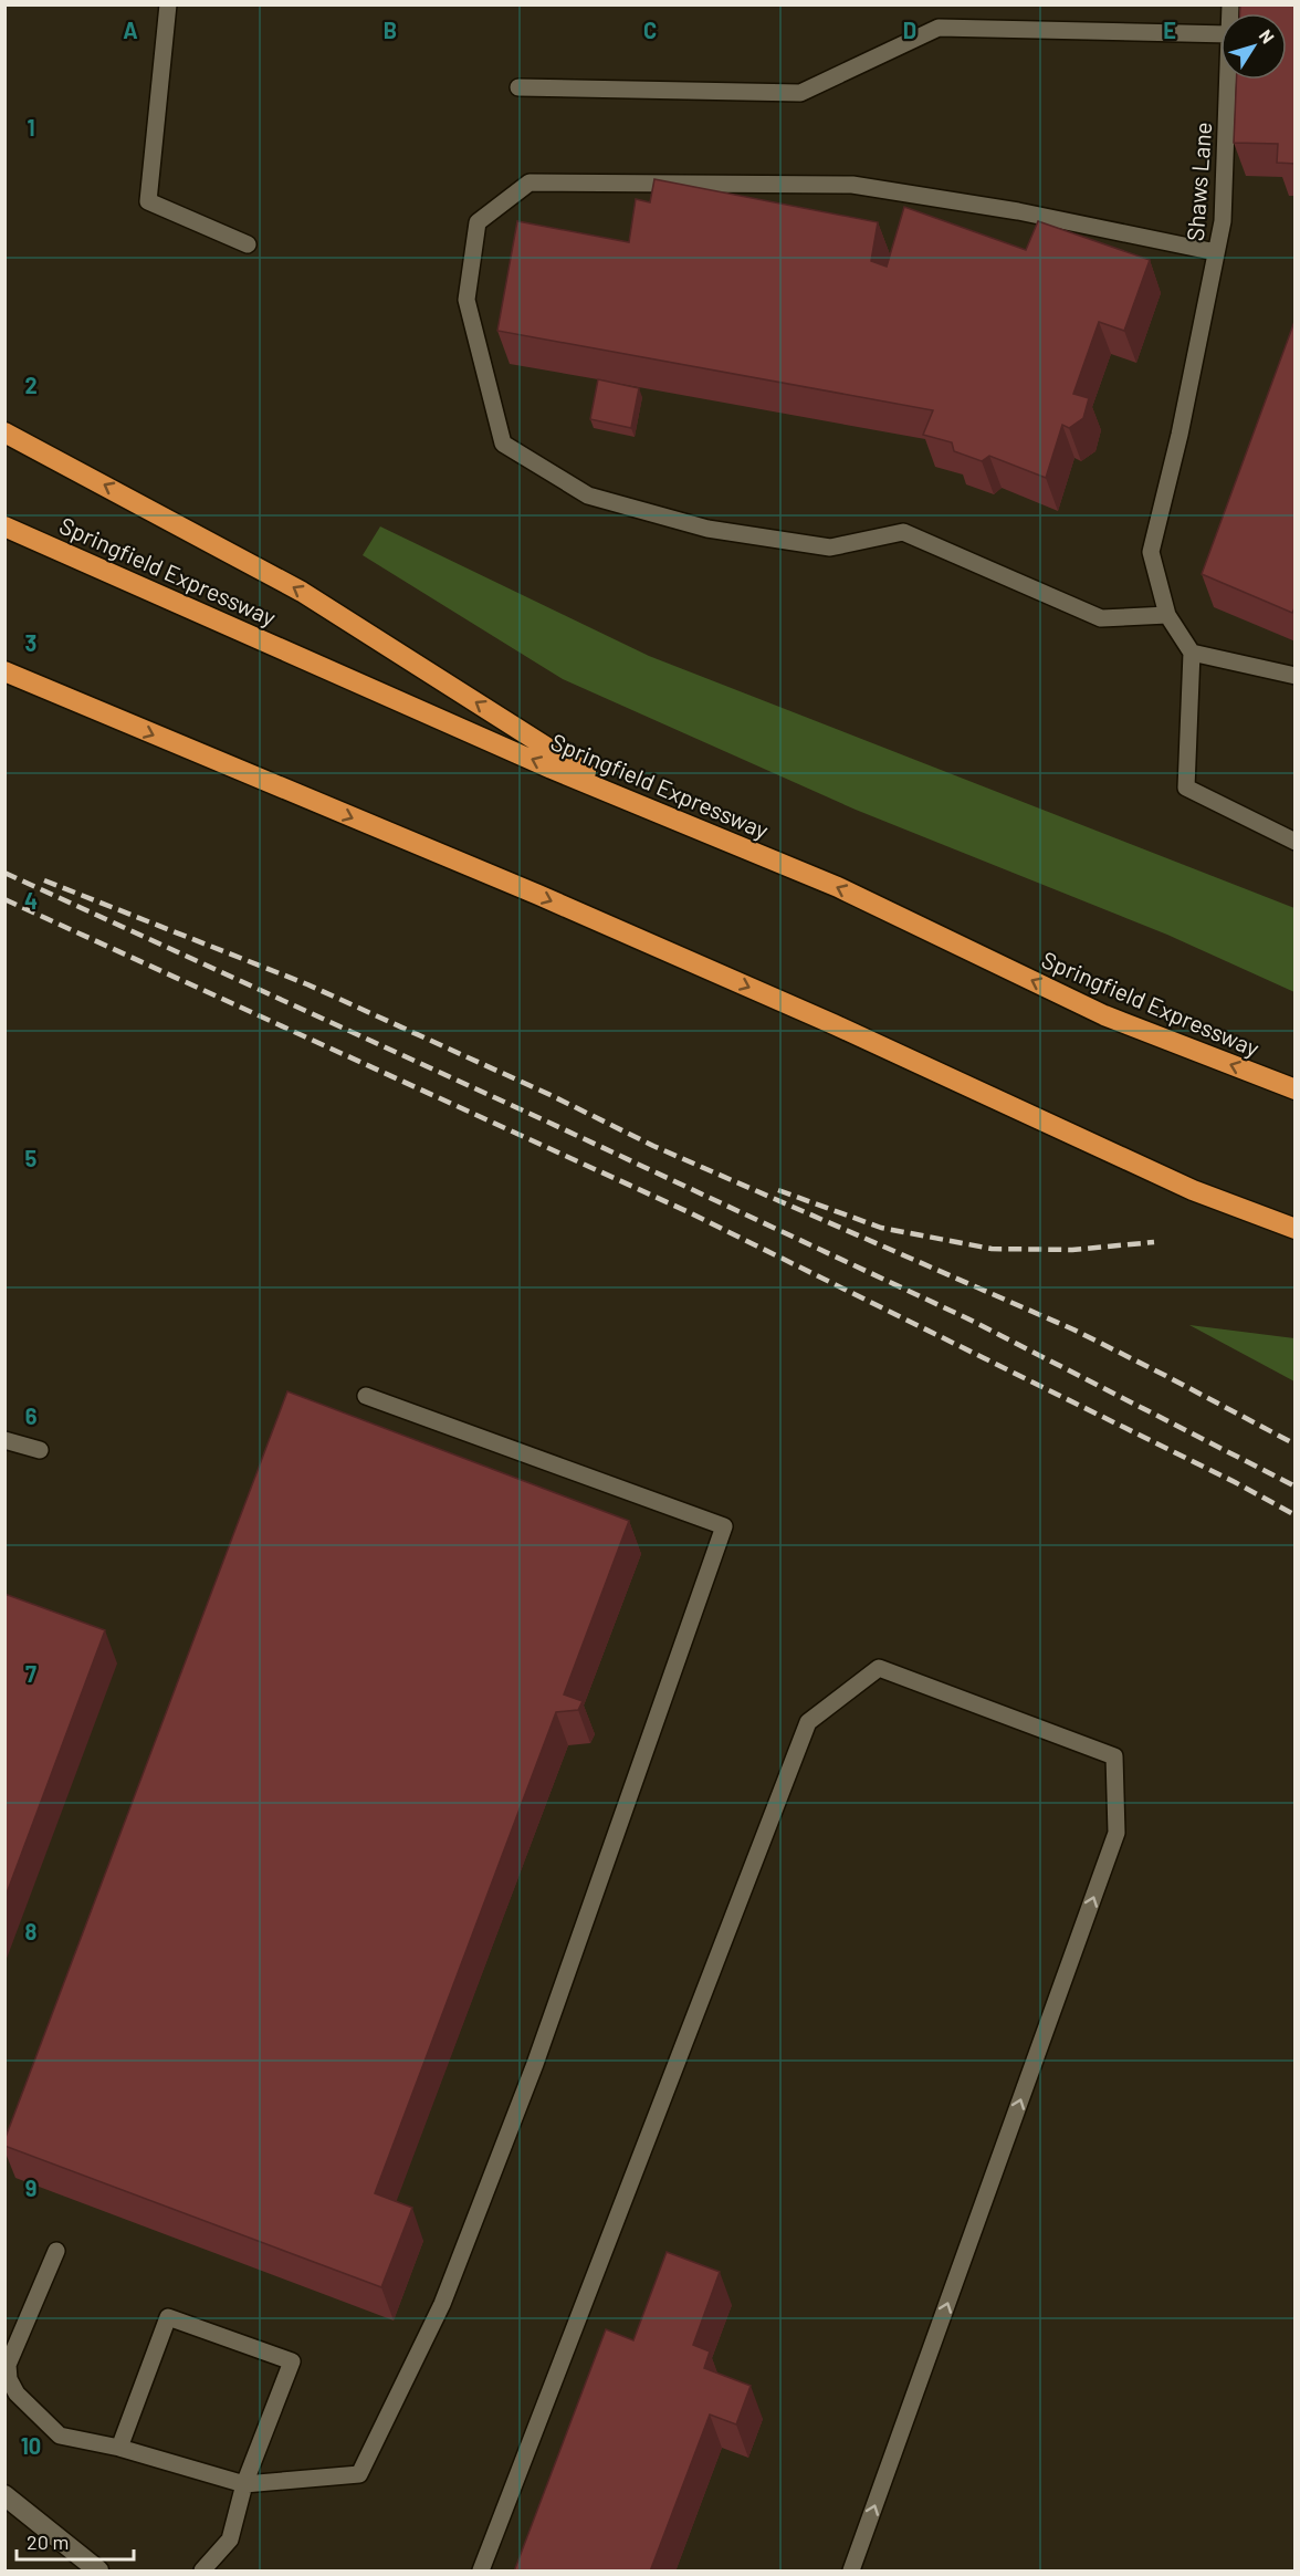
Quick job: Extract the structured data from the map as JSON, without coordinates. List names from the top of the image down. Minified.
{"streets":{"highway":["Springfield Expressway"],"lane":["Shaws Lane"]},"scale_bar":"20 m","north":"top right","grid":{"columns":["A","B","C","D","E"],"rows":["1","2","3","4","5","6","7","8","9","10"]}}
